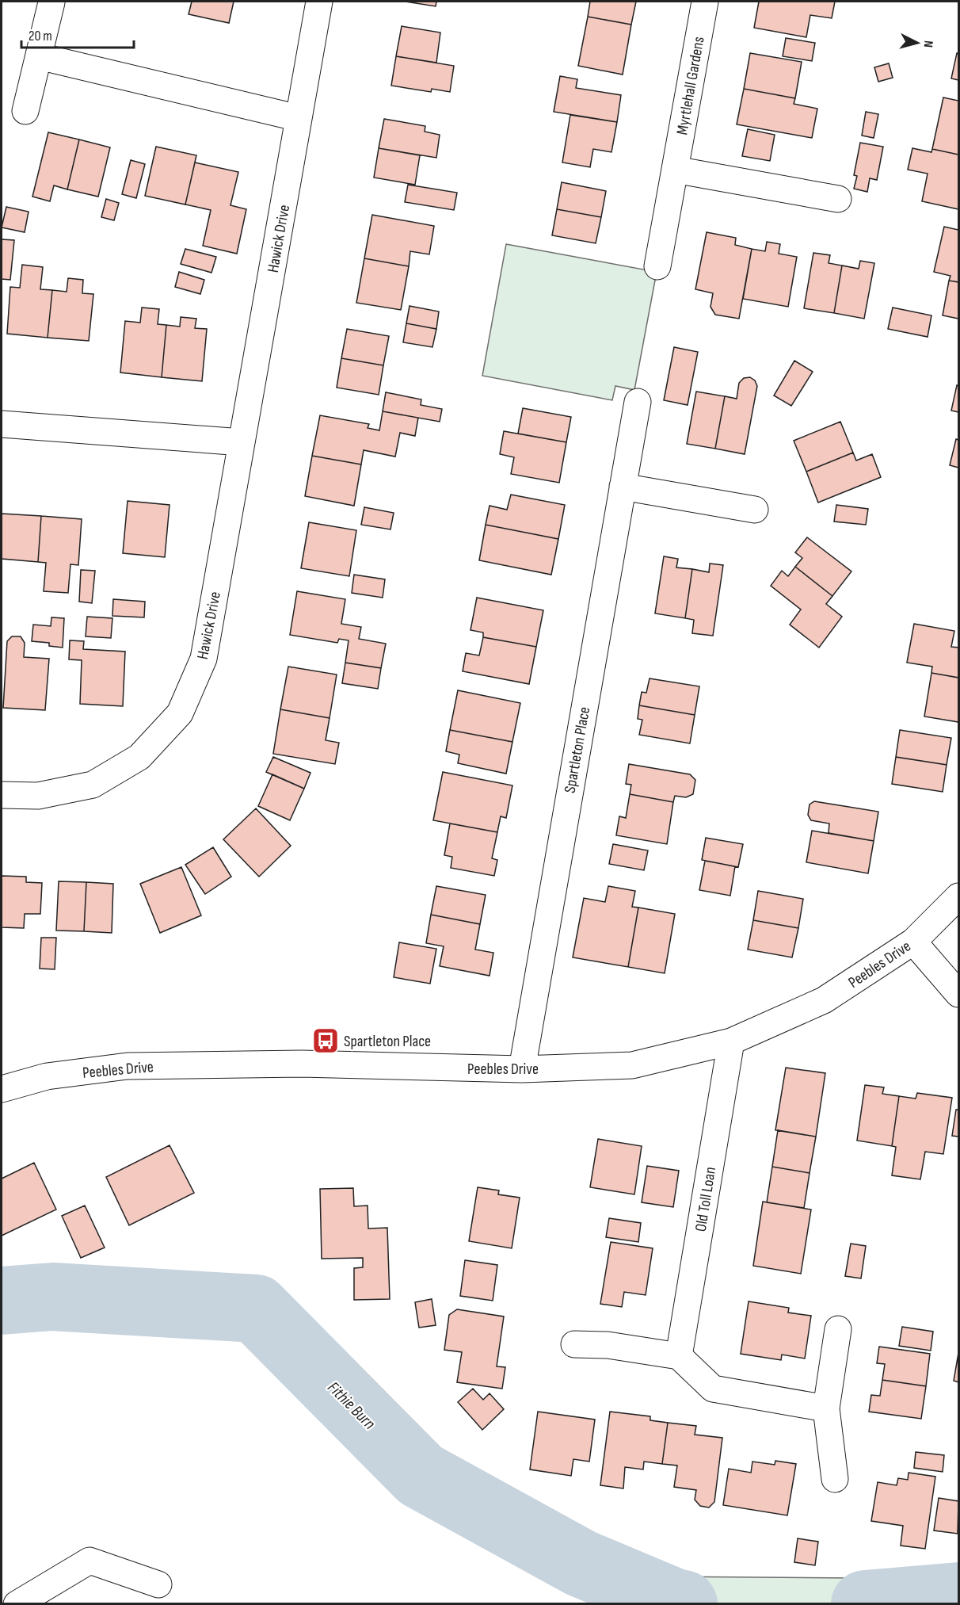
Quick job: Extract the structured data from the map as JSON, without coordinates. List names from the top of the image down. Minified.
{"streets":{"street":["Myrtlehall Gardens","Hawick Drive","Spartleton Place","Peebles Drive","Old Toll Loan"]},"crossings":[["Spartleton Place","Peebles Drive"],["Peebles Drive","Old Toll Loan"]],"water":["Fithie Burn"],"places":{"bus stop":["Spartleton Place"]},"scale_bar":"20 m","north":"right"}
